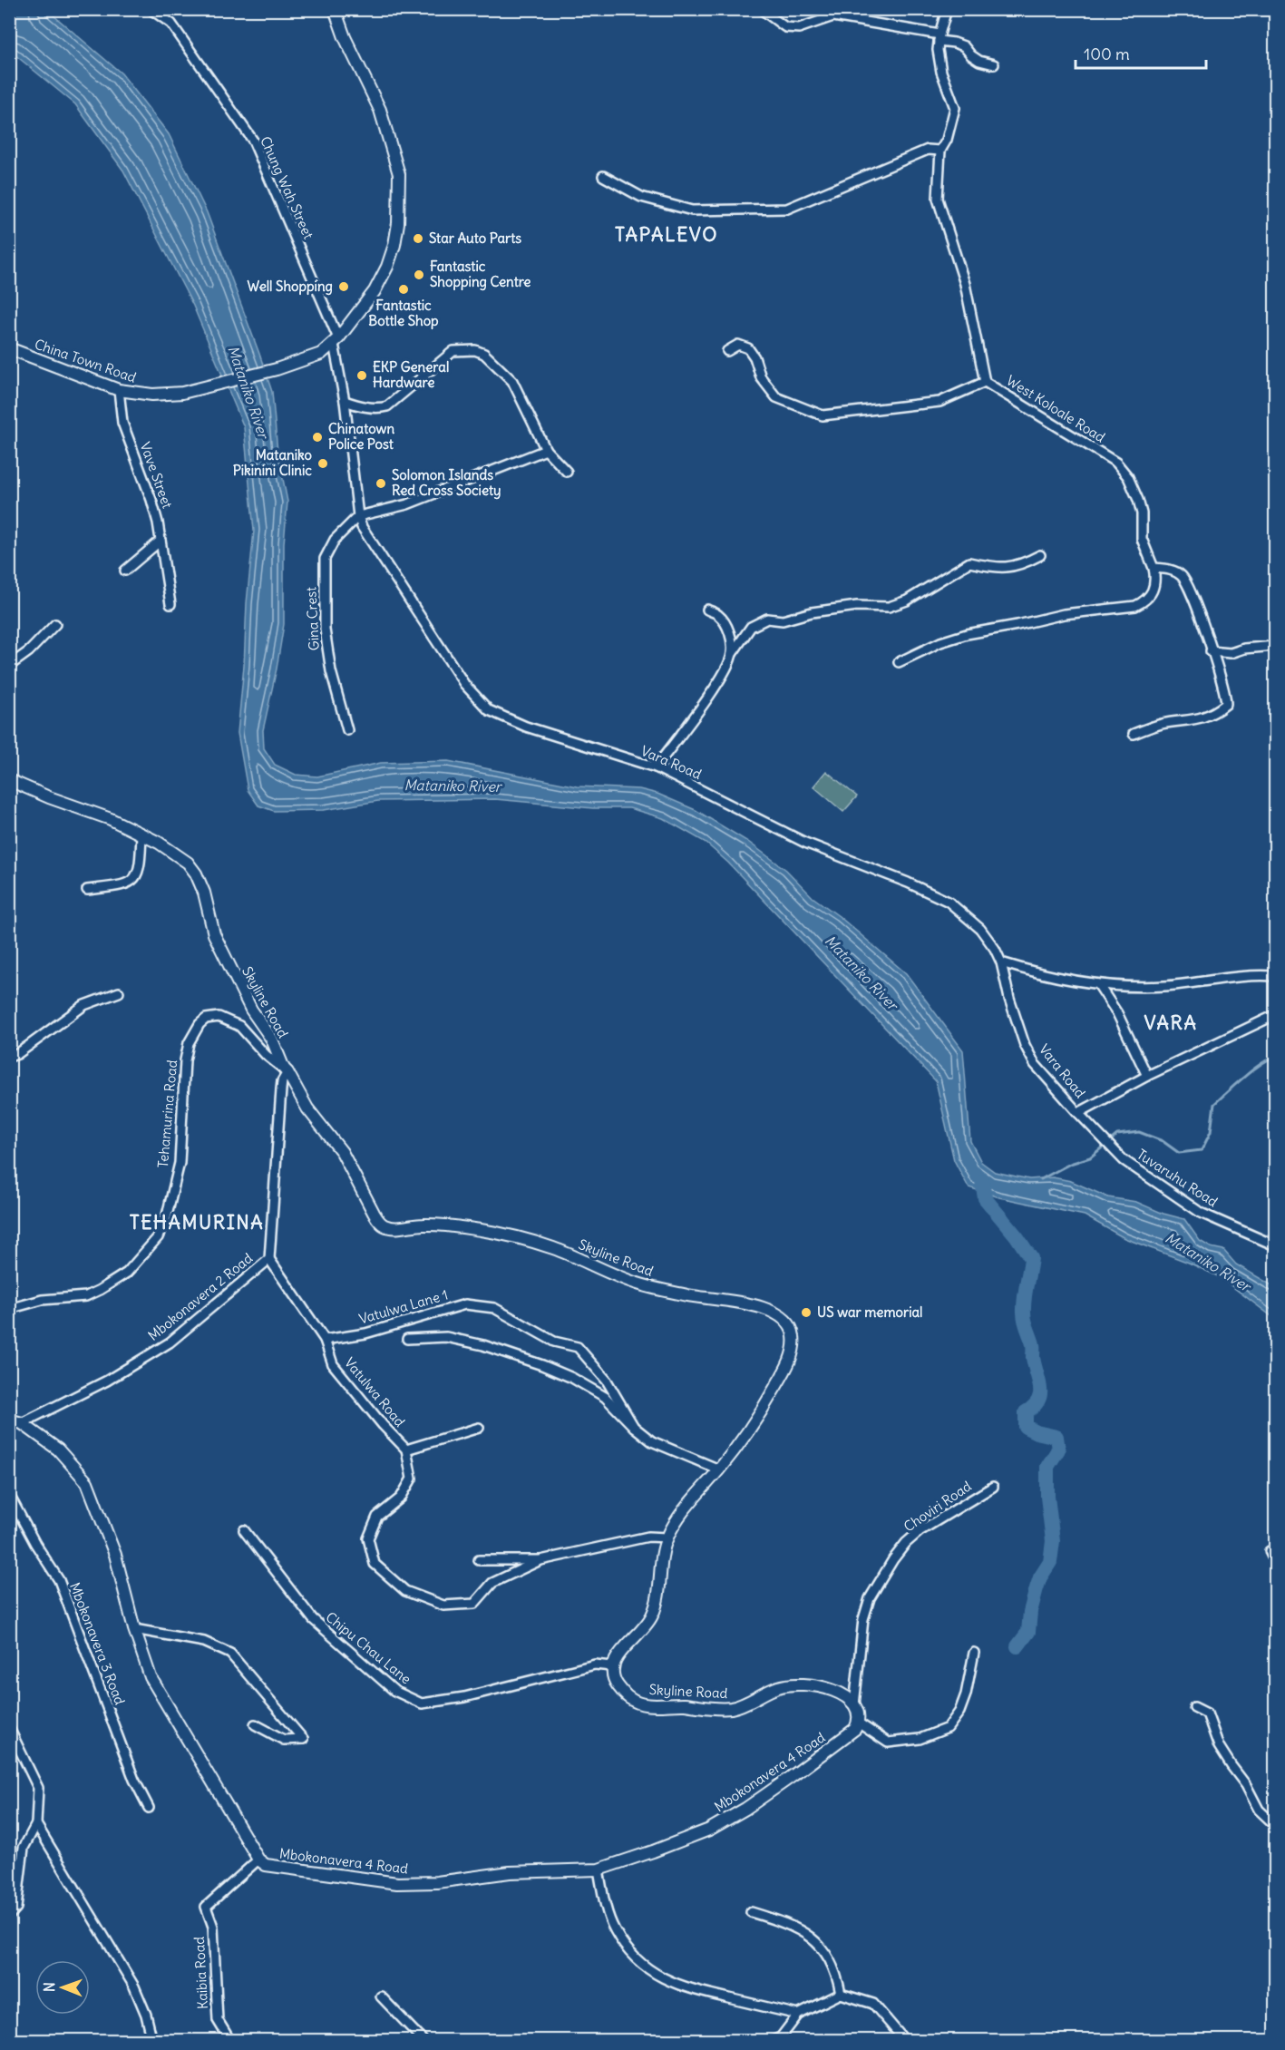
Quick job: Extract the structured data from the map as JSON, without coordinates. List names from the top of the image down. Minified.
{"streets":{"street":["Chung Wah Street","China Town Road","West Koloale Road","Vave Street","Gina Crest","Vara Road","Skyline Road","Tehamurina Road","Tuvaruhu Road","Mbokonavera 2 Road","Vatulwa Lane 1","Vatulwa Road","Choviri Road","Mbokonavera 3 Road","Chipu Chau Lane","Mbokonavera 4 Road","Kaibia Road"]},"crossings":[["Chung Wah Street","China Town Road"],["Chung Wah Street","Vara Road"],["China Town Road","Vave Street"],["China Town Road","Vara Road"],["Gina Crest","Vara Road"],["Vara Road","Tuvaruhu Road"],["Skyline Road","Tehamurina Road"],["Skyline Road","Mbokonavera 2 Road"],["Skyline Road","Choviri Road"],["Skyline Road","Chipu Chau Lane"],["Tehamurina Road","Mbokonavera 2 Road"],["Mbokonavera 2 Road","Vatulwa Road"],["Mbokonavera 2 Road","Mbokonavera 4 Road"],["Vatulwa Lane 1","Vatulwa Road"],["Mbokonavera 4 Road","Kaibia Road"]],"districts":["TAPALEVO","VARA","TEHAMURINA"],"water":["Mataniko River"],"places":["Star Auto Parts","Fantastic Shopping Centre","Well Shopping","Fantastic Bottle Shop","EKP General Hardware","Chinatown Police Post","Mataniko Pikinini Clinic","Solomon Islands Red Cross Society","US war memorial"],"scale_bar":"100 m","north":"left"}
